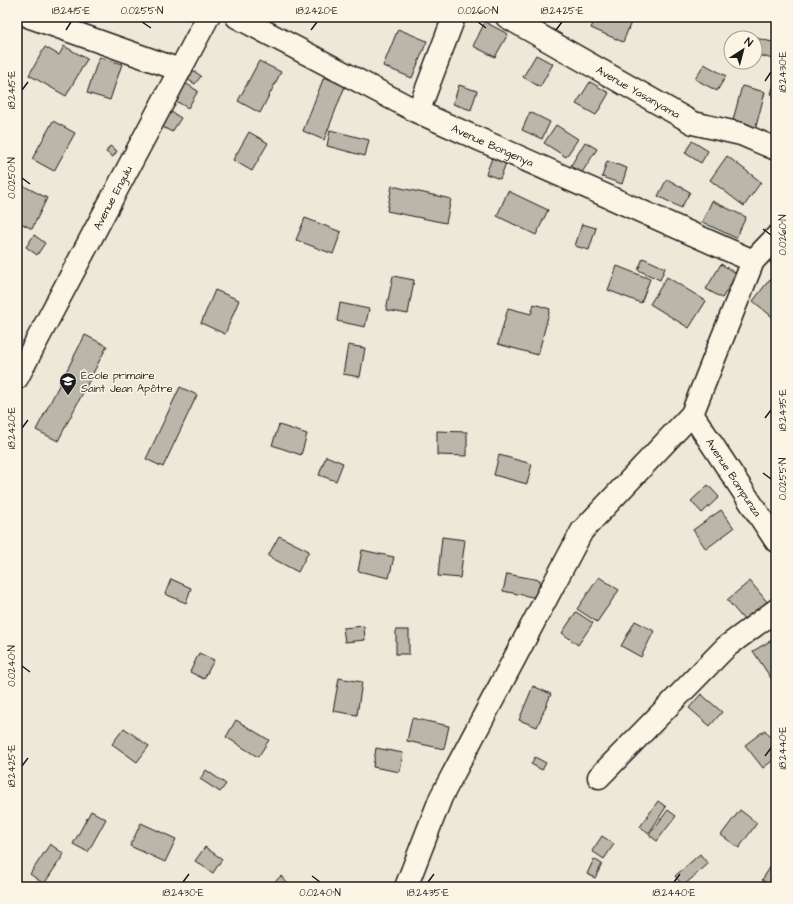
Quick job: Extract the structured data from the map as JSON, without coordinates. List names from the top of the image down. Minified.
{"streets":{"street":["Avenue Yasanyama","Avenue Bongenya","Avenue Engulu","Avenue Bompunza"]},"places":{"school or university":["École primaire Saint Jean Apôtre"]},"north":"top right","coordinates":["18.2415°E","0.0255°N","18.2420°E","0.0260°N","18.2425°E","18.2430°E","0.0250°N","18.2435°E","0.0240°N","18.2440°E"]}
